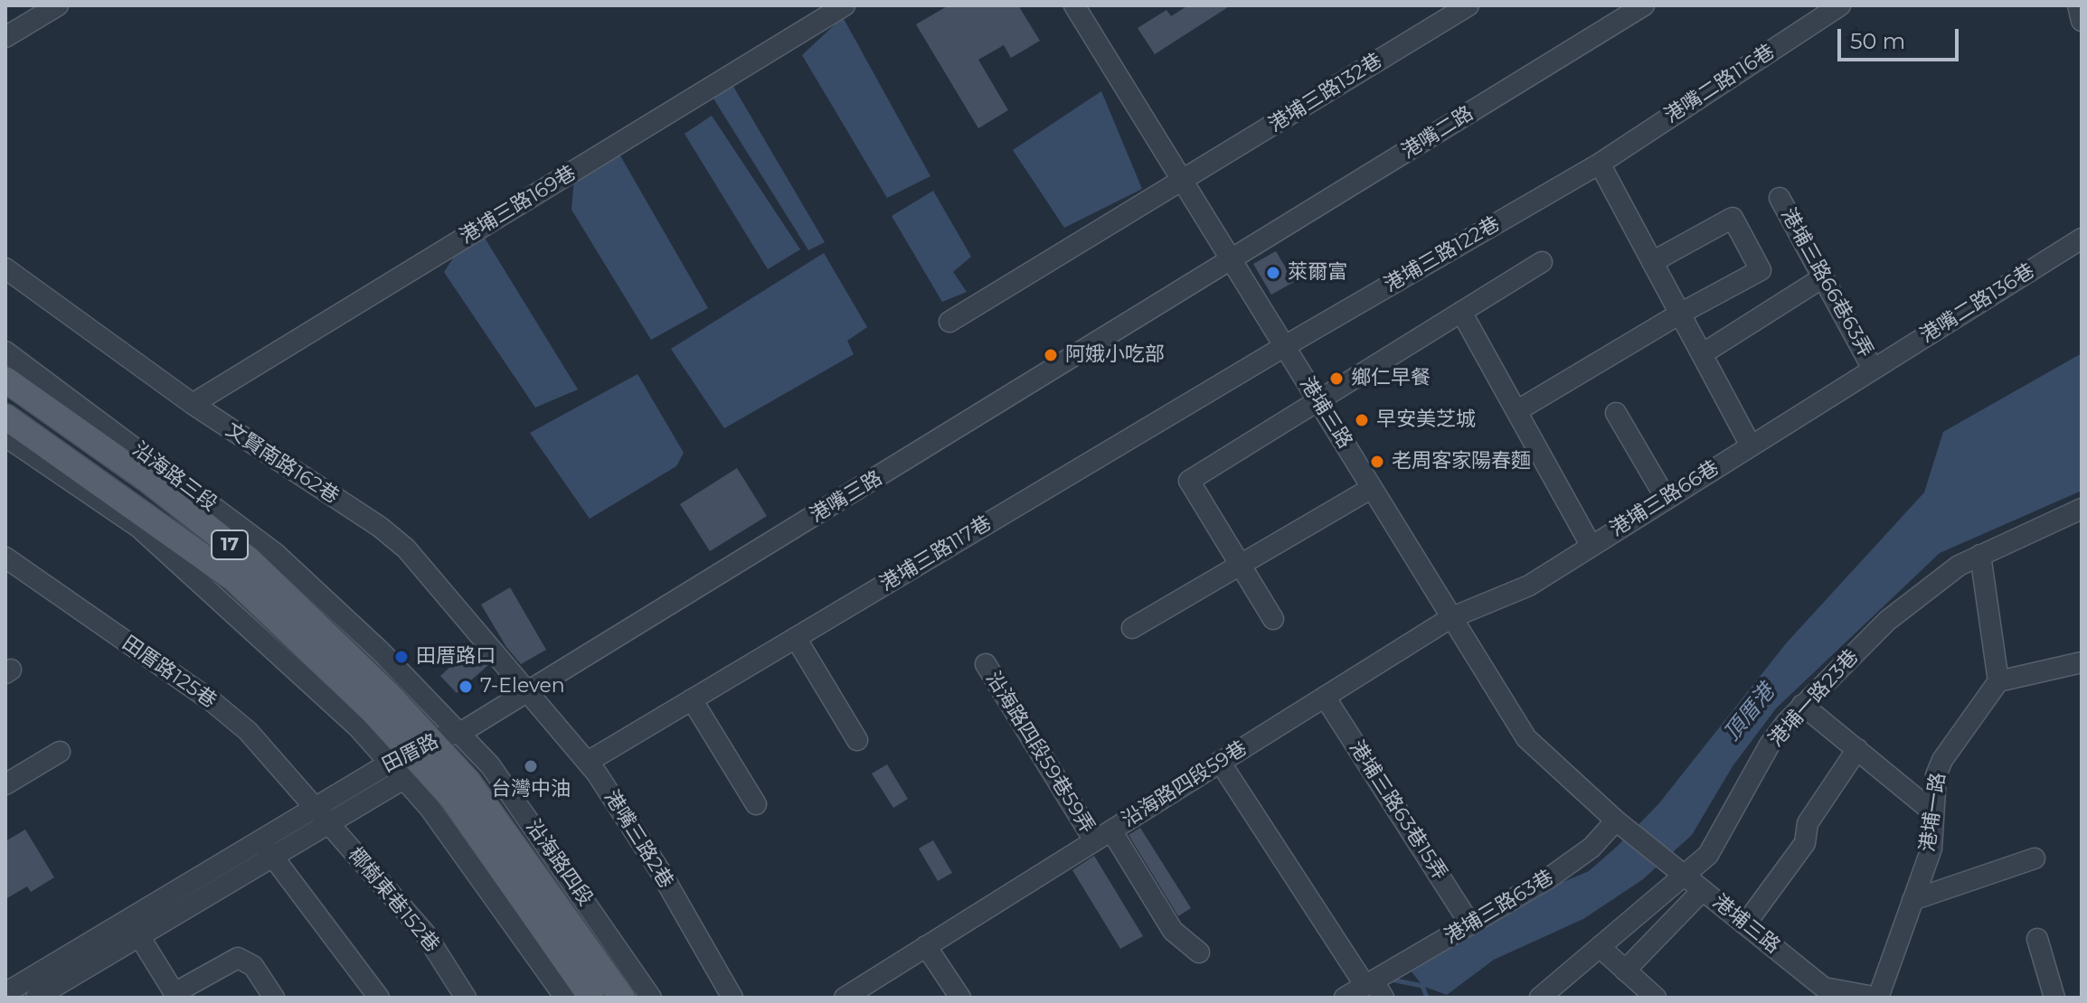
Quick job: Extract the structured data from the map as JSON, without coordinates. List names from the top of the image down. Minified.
{"streets":{"main road":["沿海路三段","17","沿海路四段"],"street":["港嘴二路116巷","港埔三路132巷","港嘴二路","港埔三路169巷","港埔三路122巷","港埔三路66巷63弄","港嘴二路136巷","港埔三路","文賢南路162巷","港嘴三路","港埔三路66巷","港埔三路117巷","田厝路125巷","港埔一路23巷","沿海路四段59巷59弄","田厝路","沿海路四段59巷","港埔三路63巷15弄","港埔一路","港嘴三路2巷","椰樹東巷152巷","港埔三路63巷"]},"crossings":[["港嘴二路116巷","港埔三路122巷"],["港埔三路132巷","港埔三路"],["港嘴二路","港埔三路"],["港嘴二路","港嘴三路"],["港埔三路169巷","文賢南路162巷"],["港埔三路122巷","港埔三路"],["港埔三路122巷","港埔三路117巷"],["港埔三路66巷63弄","港嘴二路136巷"],["港埔三路66巷63弄","港埔三路66巷"],["港嘴二路136巷","港埔三路66巷"],["港埔三路","港嘴三路"],["港埔三路","港埔三路66巷"],["港埔三路","港埔三路117巷"],["港埔三路","港埔一路23巷"],["港埔三路","沿海路四段59巷"],["港埔三路","港埔三路63巷"],["文賢南路162巷","港嘴三路"],["文賢南路162巷","港嘴三路2巷"],["沿海路三段","港嘴三路"],["沿海路三段","17"],["沿海路三段","田厝路"],["沿海路三段","沿海路四段"],["港嘴三路","田厝路"],["港嘴三路","港嘴三路2巷"],["港嘴三路","沿海路四段"],["港埔三路66巷","沿海路四段59巷"],["17","田厝路"],["17","沿海路四段"],["港埔三路117巷","港嘴三路2巷"],["田厝路125巷","田厝路"],["田厝路125巷","椰樹東巷152巷"],["沿海路四段59巷59弄","沿海路四段59巷"],["田厝路","沿海路四段"],["田厝路","椰樹東巷152巷"],["沿海路四段59巷","港埔三路63巷15弄"],["港埔三路63巷15弄","港埔三路63巷"]],"water":["頂厝港"],"places":["萊爾富","阿娥小吃部","鄉仁早餐","早安美芝城","老周客家陽春麵","田厝路口","7-Eleven","台灣中油"],"scale_bar":"50 m"}
